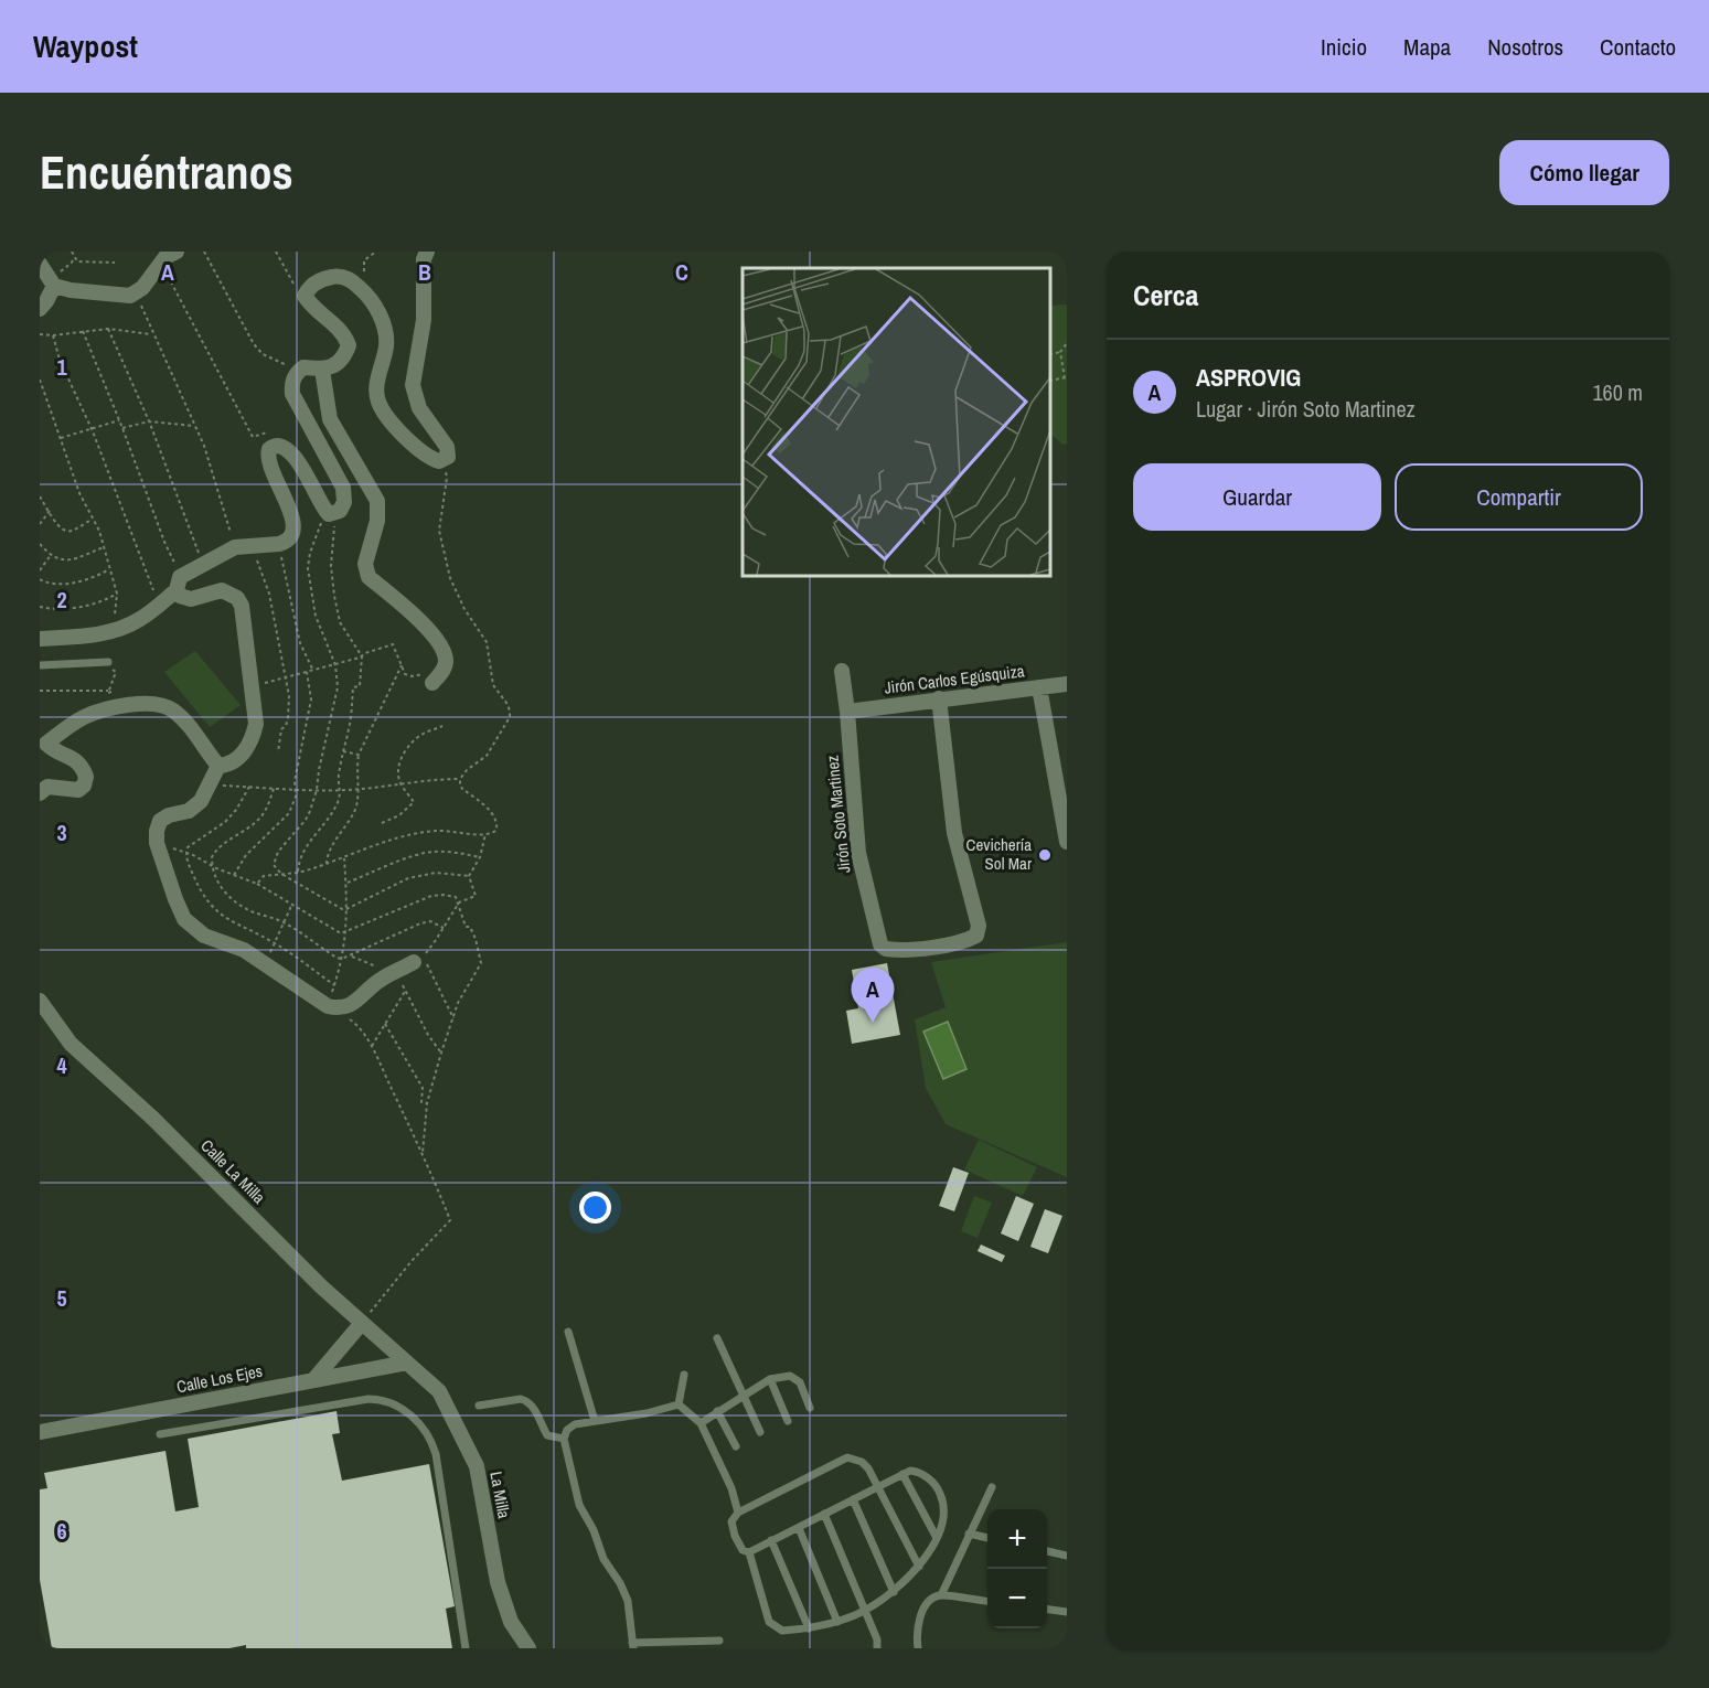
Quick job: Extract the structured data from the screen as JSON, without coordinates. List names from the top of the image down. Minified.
{"streets":{"street":["Jirón Carlos Egúsquiza","Jirón Soto Martinez","Calle La Milla","Calle Los Ejes","La Milla"]},"crossings":[["Jirón Carlos Egúsquiza","Jirón Soto Martinez"],["Calle La Milla","Calle Los Ejes"],["Calle La Milla","La Milla"],["Calle Los Ejes","La Milla"]],"places":["Cevichería Sol Mar"],"page":{"header":"Waypost","nav":["Inicio","Mapa","Nosotros","Contacto"],"buttons":["Cómo llegar",["Guardar","Compartir"]],"title":"Encuéntranos","heading":"Cerca","list":[{"mark":"A","name":"ASPROVIG","note":"Lugar · Jirón Soto Martinez","value":"160 m"}],"pins":"A","map_buttons":["+","−"]},"grid":{"columns":["A","B","C"],"rows":["1","2","3","4","5","6"]}}
